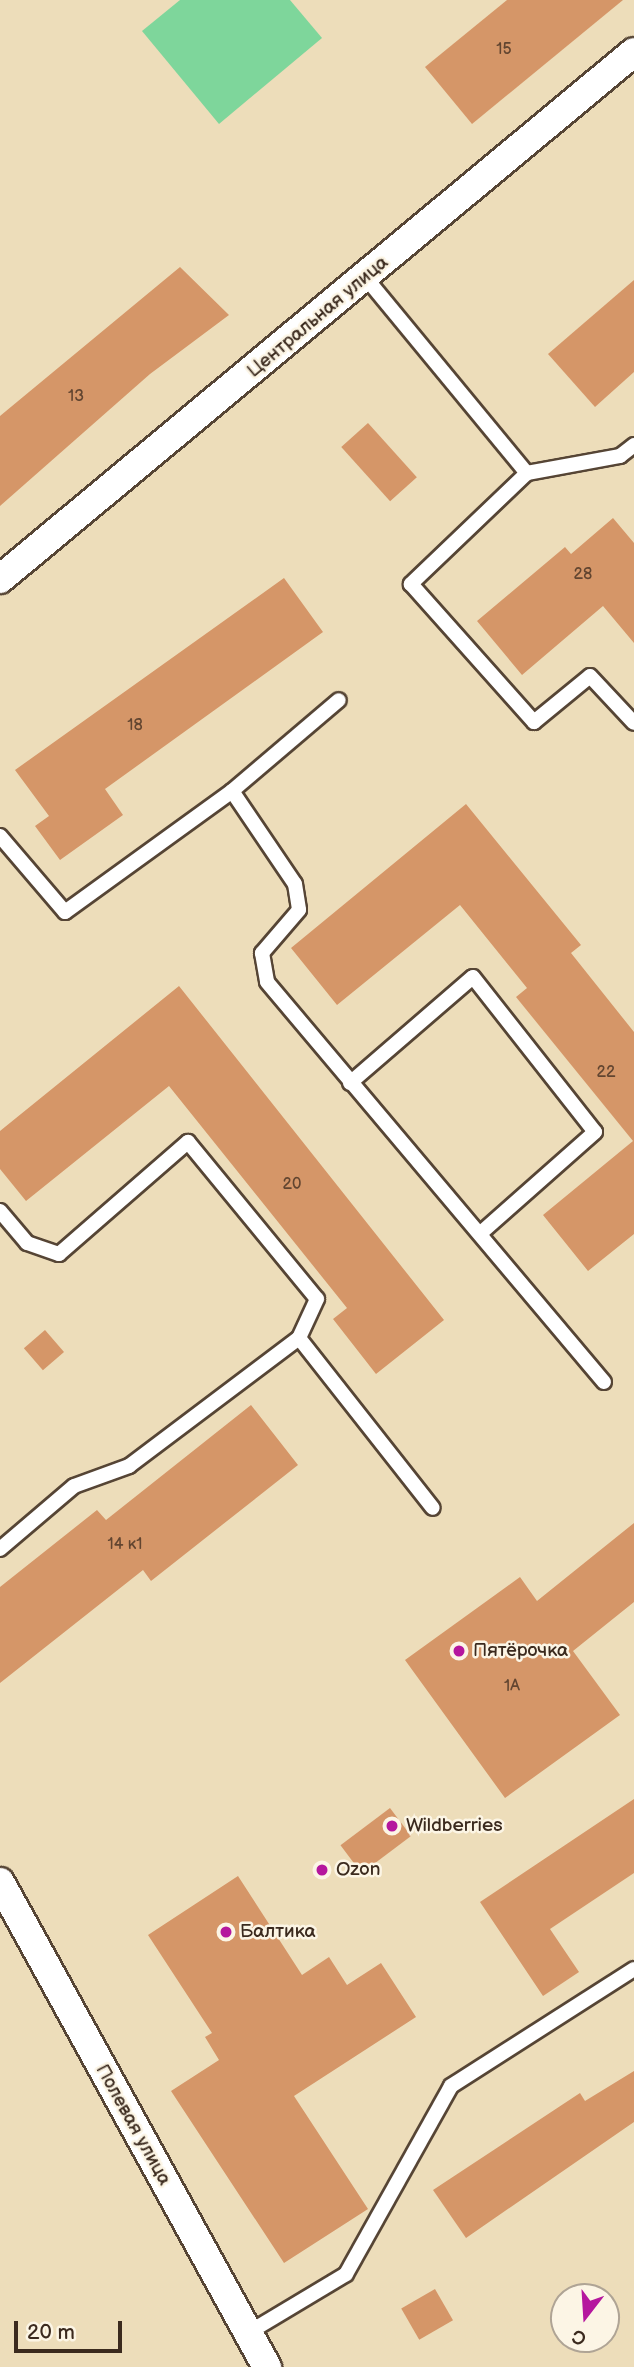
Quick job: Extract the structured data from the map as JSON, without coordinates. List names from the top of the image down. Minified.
{"streets":{"street":["Центральная улица","Полевая улица"]},"places":["Пятёрочка","Wildberries","Ozon","Балтика"],"house_numbers":["15","13","28","18","22","20","14 к1","1А"],"scale_bar":"20 m","north":"bottom"}
